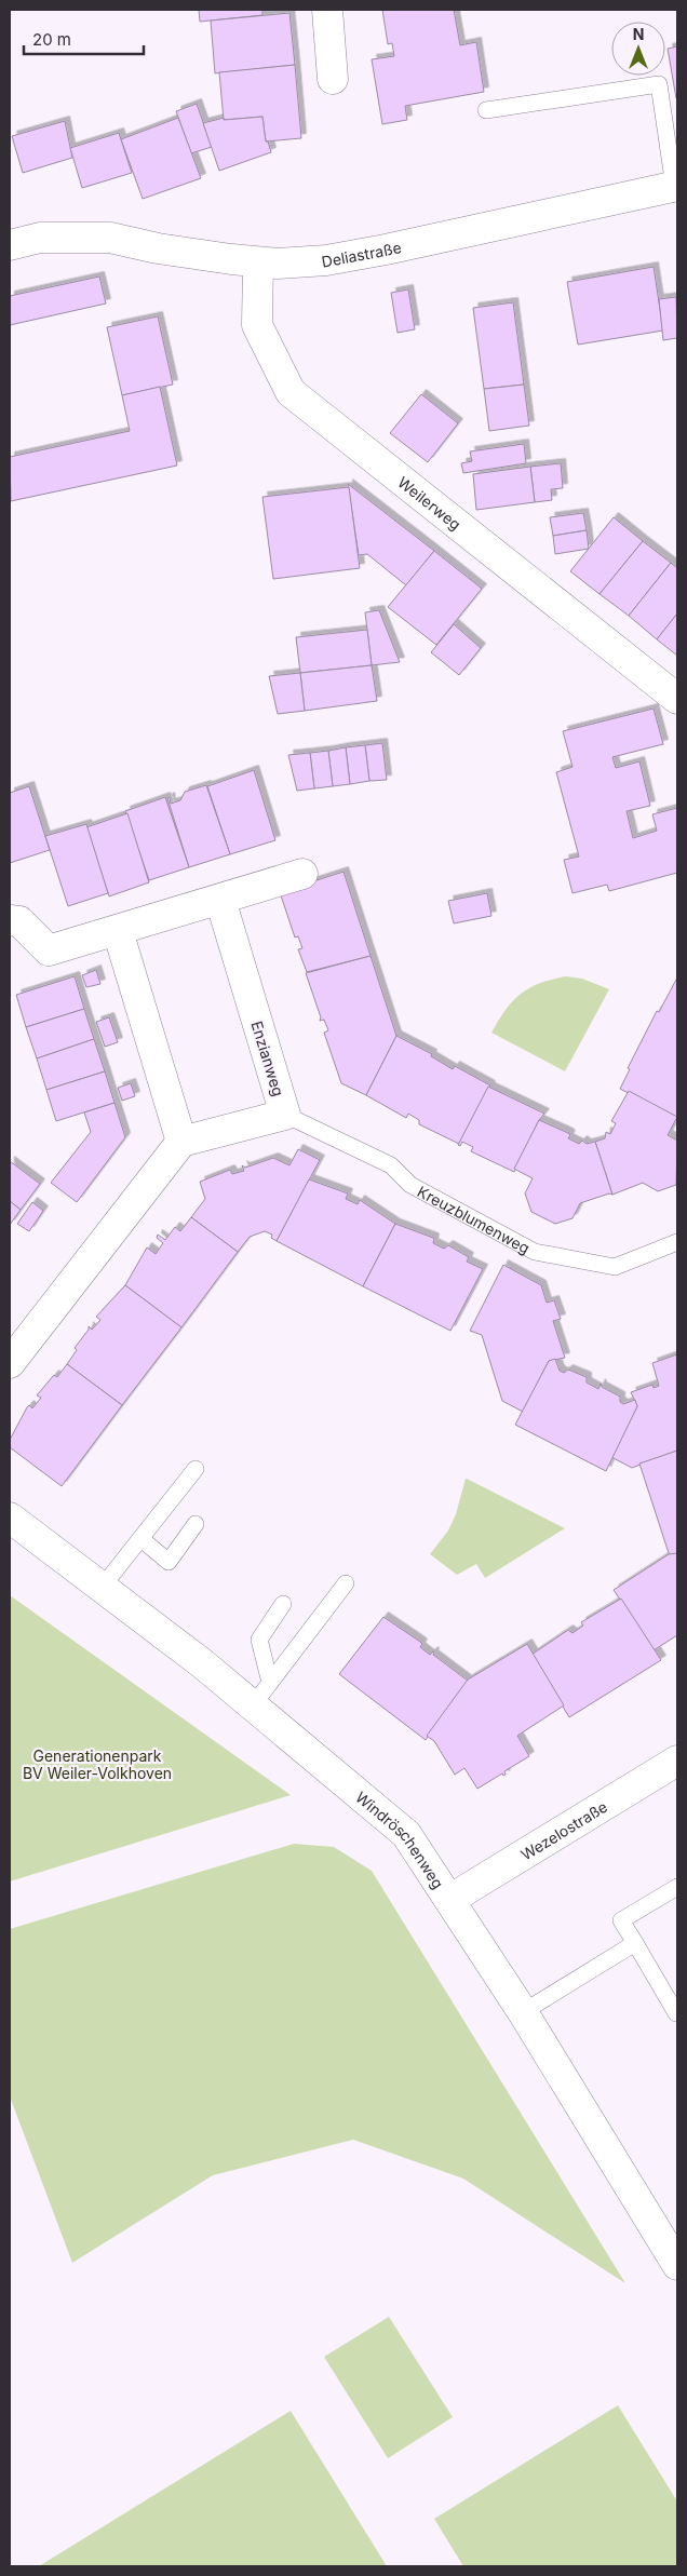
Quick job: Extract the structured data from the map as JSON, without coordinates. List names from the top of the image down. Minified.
{"streets":{"street":["Deliastraße","Weilerweg","Enzianweg","Wezelostraße","Windröschenweg"],"lane":["Kreuzblumenweg"]},"crossings":[["Deliastraße","Weilerweg"],["Enzianweg","Kreuzblumenweg"],["Wezelostraße","Windröschenweg"]],"parks":["Generationenpark BV Weiler-Volkhoven"],"scale_bar":"20 m","north":"top"}
